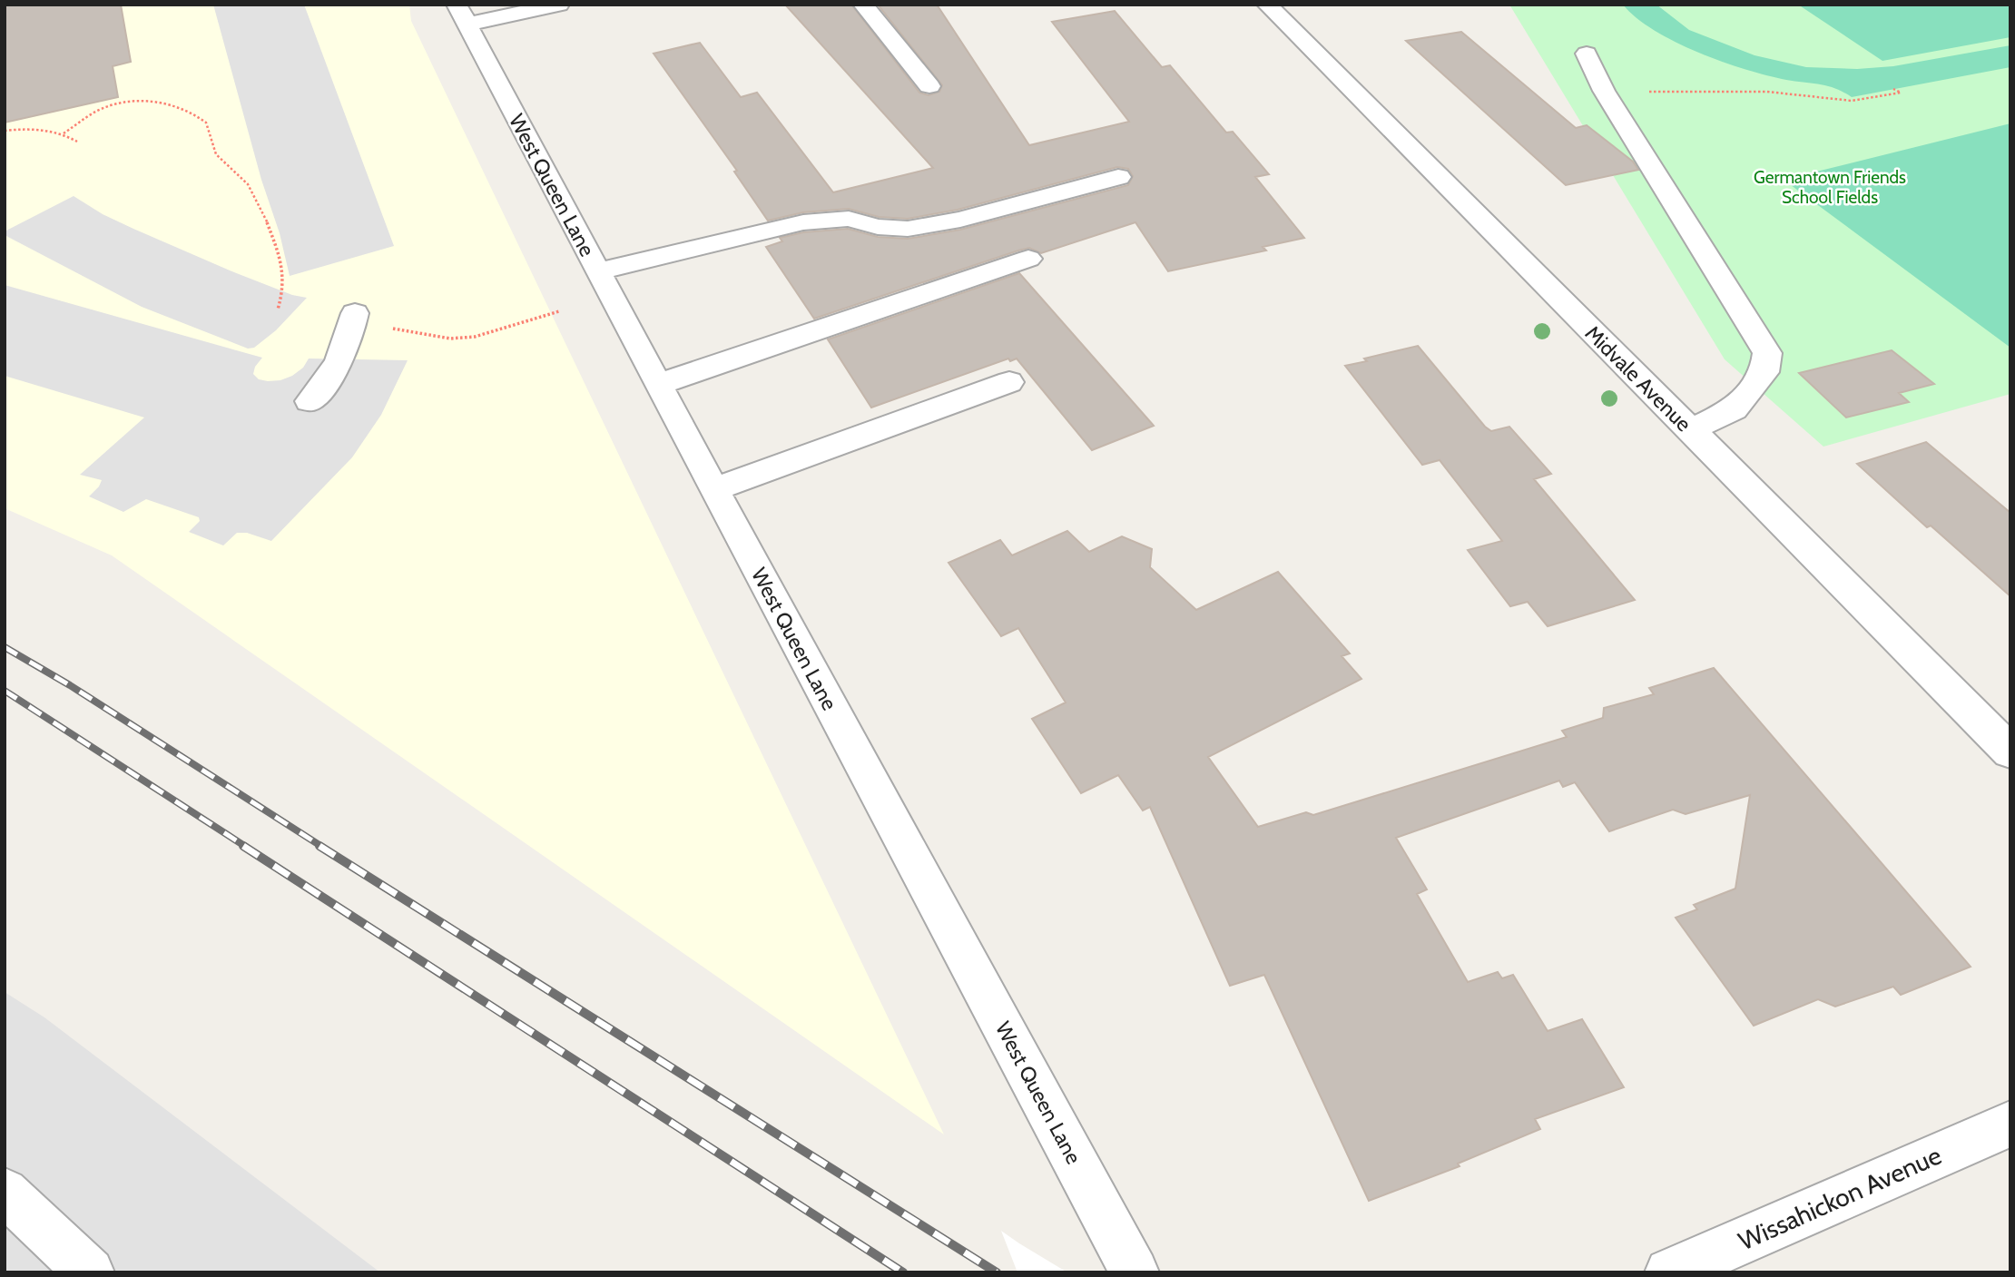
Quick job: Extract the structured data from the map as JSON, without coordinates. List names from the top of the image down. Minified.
{"streets":{"street":["West Queen Lane","Midvale Avenue","Wissahickon Avenue"]},"parks":["Germantown Friends School Fields"]}
